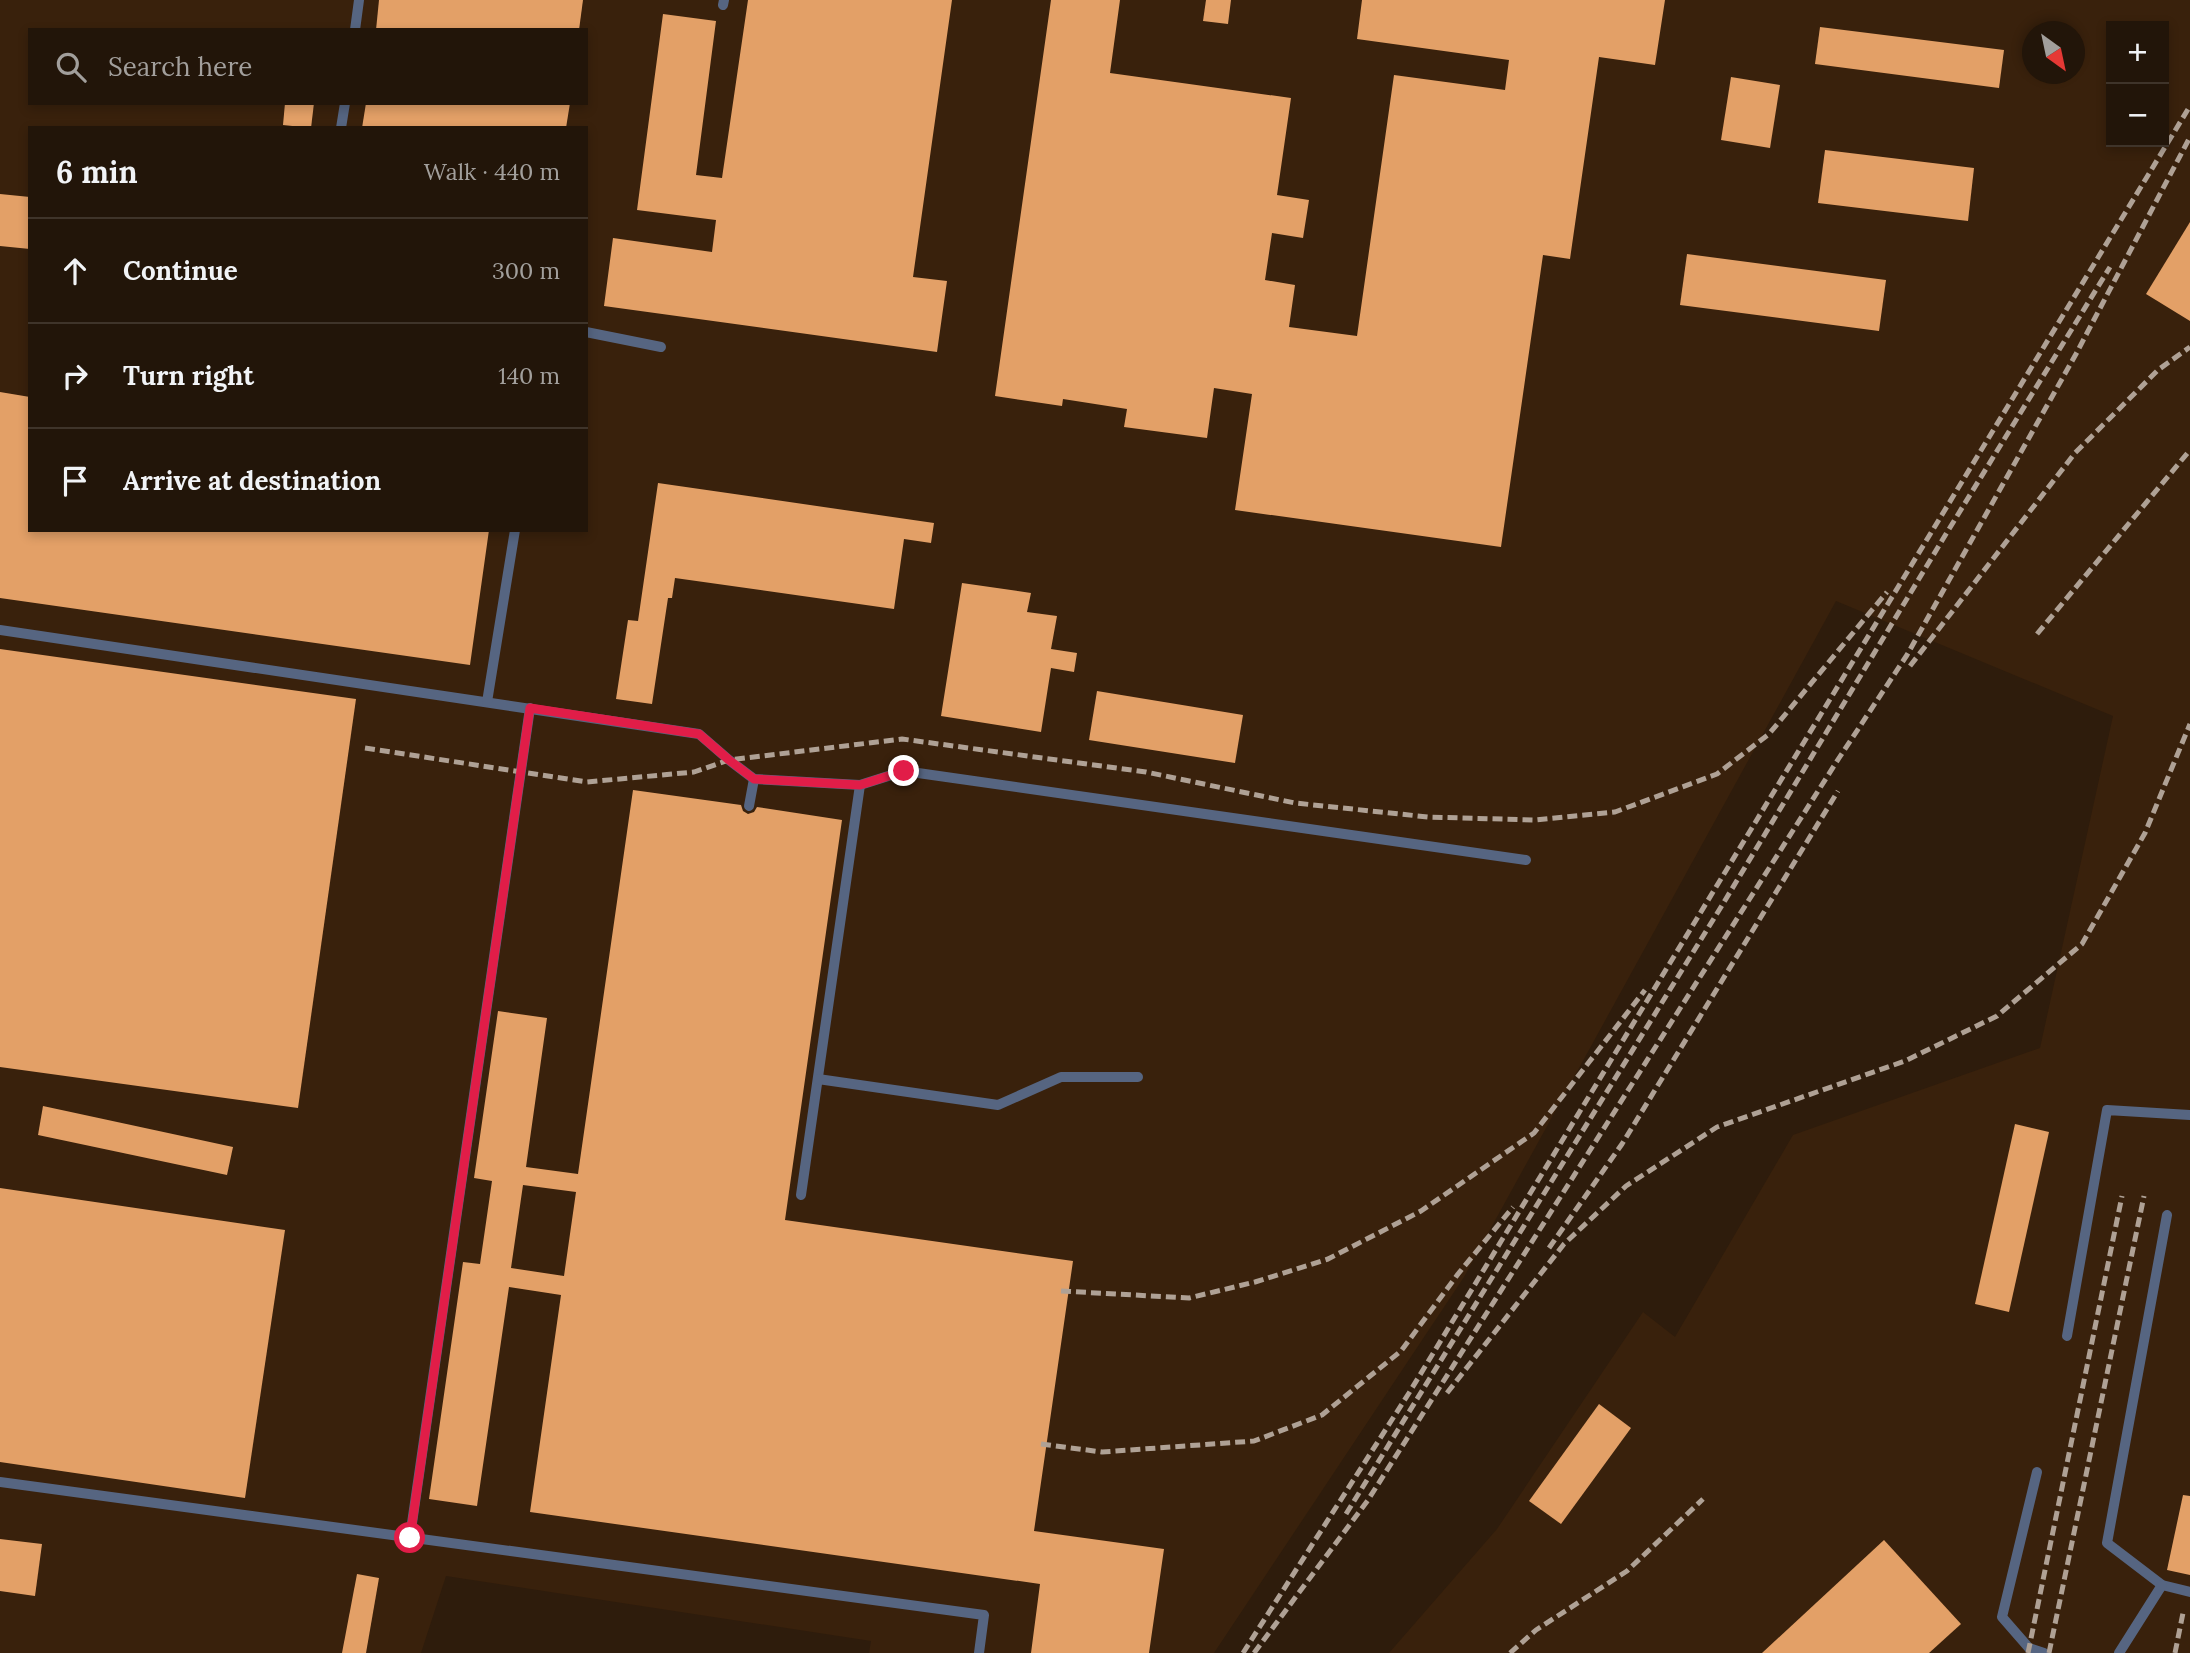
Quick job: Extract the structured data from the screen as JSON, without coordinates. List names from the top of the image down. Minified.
{"north":"bottom right","page":{"map_buttons":["+","−"],"search":"Search here","heading":["6 min","Walk · 440 m"],"list":[["Continue","300 m"],["Turn right","140 m"],"Arrive at destination"]}}
